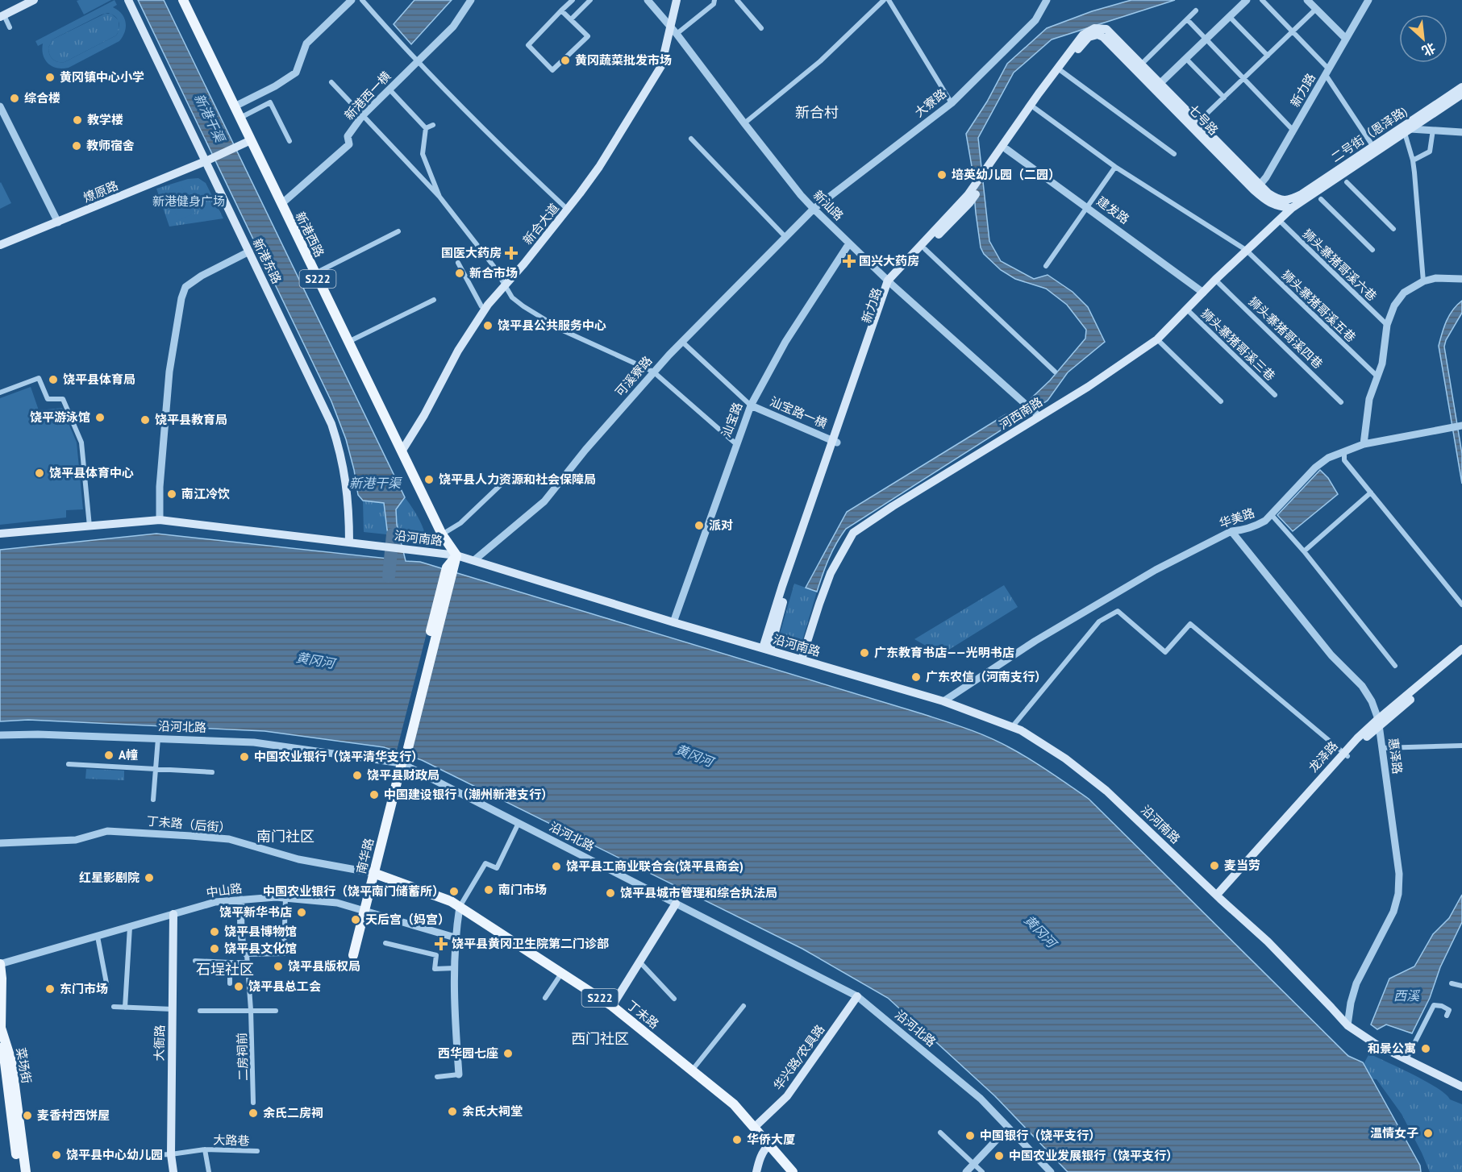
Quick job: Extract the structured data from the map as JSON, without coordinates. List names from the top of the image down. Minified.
{"streets":{"main road":["新力路","七号路","二号街（恩泽路)","燎原路","新合大道","新港西路","新港东路","S222","河西南路","沿河南路","龙泽路","南华路","丁未路","大衙路","华兴路/农具路","菜场街"],"street":["新港西一横","大寮路","新汕路","建发路","狮头寨猪哥溪六巷","狮头寨猪哥溪五巷","狮头寨猪哥溪四巷","狮头寨猪哥溪三巷","可溪寮路","汕宝路一横","汕宝路","华美路","沿河北路","惠泽路","丁未路（后街）","中山路","二房祠前","大路巷"]},"crossings":[["新力路","七号路"],["新力路","新汕路"],["新力路","建发路"],["新力路","狮头寨猪哥溪五巷"],["新力路","汕宝路一横"],["新力路","沿河南路"],["新港西一横","新港西路"],["大寮路","新汕路"],["大寮路","可溪寮路"],["七号路","二号街（恩泽路)"],["七号路","河西南路"],["二号街（恩泽路)","河西南路"],["燎原路","新港西路"],["燎原路","新港东路"],["新汕路","新合大道"],["新汕路","可溪寮路"],["新汕路","河西南路"],["新汕路","汕宝路"],["建发路","河西南路"],["新合大道","新港西路"],["新港西路","沿河南路"],["新港西路","南华路"],["新港东路","沿河南路"],["狮头寨猪哥溪六巷","河西南路"],["狮头寨猪哥溪五巷","河西南路"],["狮头寨猪哥溪四巷","河西南路"],["狮头寨猪哥溪三巷","河西南路"],["可溪寮路","沿河南路"],["汕宝路一横","汕宝路"],["河西南路","沿河南路"],["汕宝路","沿河南路"],["华美路","沿河南路"],["华美路","惠泽路"],["沿河南路","惠泽路"],["沿河南路","龙泽路"],["沿河南路","南华路"],["沿河北路","南华路"],["沿河北路","华兴路/农具路"],["惠泽路","龙泽路"],["丁未路（后街）","南华路"],["丁未路（后街）","丁未路"],["南华路","中山路"],["南华路","丁未路"],["中山路","大衙路"],["中山路","菜场街"],["丁未路","华兴路/农具路"],["大衙路","大路巷"]],"districts":["新合村","南门社区","石埕社区","西门社区"],"water":["新港干渠","黄冈河","西溪"],"parks":["新港健身广场"],"places":{"other":["黄冈蔬菜批发市场","黄冈镇中心小学","综合楼","教学楼","教师宿舍","培英幼儿园（二园）","新合市场","饶平县公共服务中心","饶平县体育局","饶平游泳馆","饶平县教育局","饶平县体育中心","饶平县人力资源和社会保障局","南江冷饮","派对","广东教育书店——光明书店","广东农信（河南支行）","A幢","中国农业银行（饶平清华支行）","饶平县财政局","中国建设银行（潮州新港支行）","麦当劳","饶平县工商业联合会(饶平县商会)","红星影剧院","南门市场","中国农业银行（饶平南门储蓄所）","饶平县城市管理和综合执法局","饶平新华书店","天后宫（妈宫）","饶平县博物馆","饶平县文化馆","饶平县版权局","饶平县总工会","东门市场","和景公寓","西华园七座","余氏大祠堂","余氏二房祠","麦香村西饼屋","温情女子","中国银行（饶平支行）","华侨大厦","饶平县中心幼儿园","中国农业发展银行（饶平支行）"],"health":["国医大药房","国兴大药房","饶平县黄冈卫生院第二门诊部"]},"north":"bottom right"}
